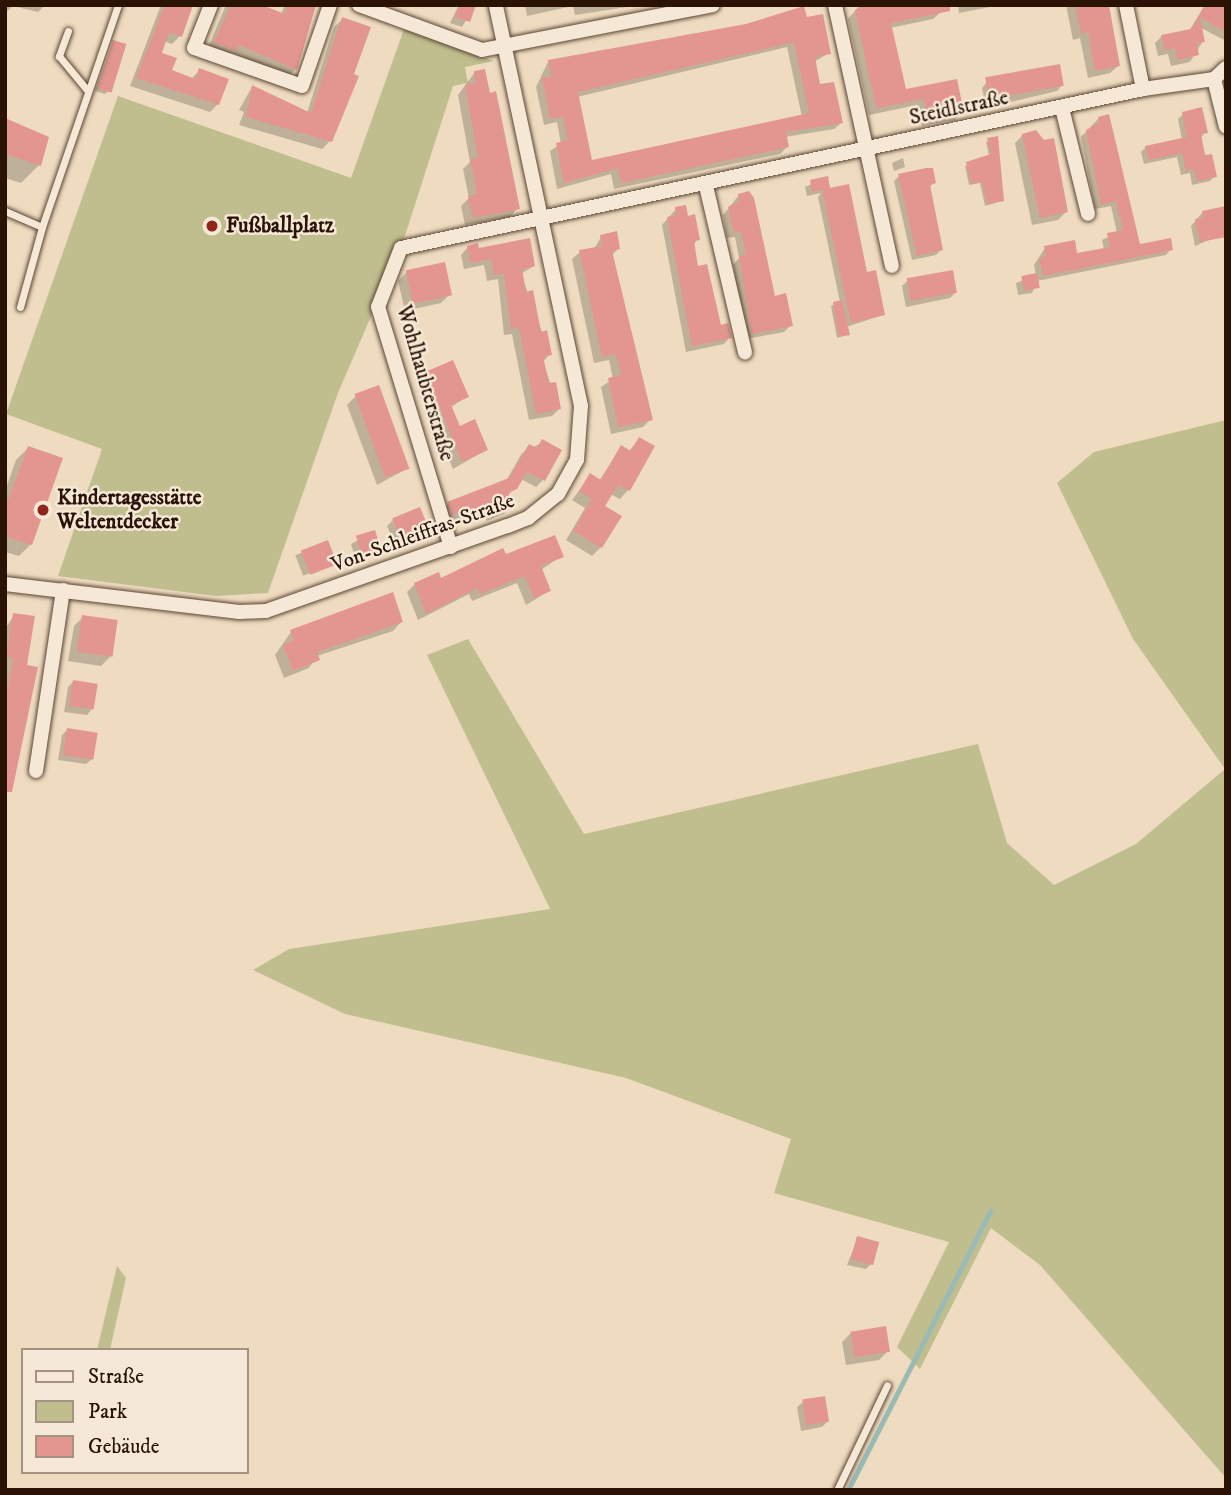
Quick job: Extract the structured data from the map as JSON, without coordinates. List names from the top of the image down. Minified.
{"streets":{"street":["Steidlstraße","Wohlhaubterstraße","Von-Schleiffras-Straße"]},"crossings":[["Steidlstraße","Wohlhaubterstraße"],["Steidlstraße","Von-Schleiffras-Straße"],["Wohlhaubterstraße","Von-Schleiffras-Straße"]],"places":["Fußballplatz","Kindertagesstätte Weltentdecker"],"legend":["Straße","Park","Gebäude"]}
